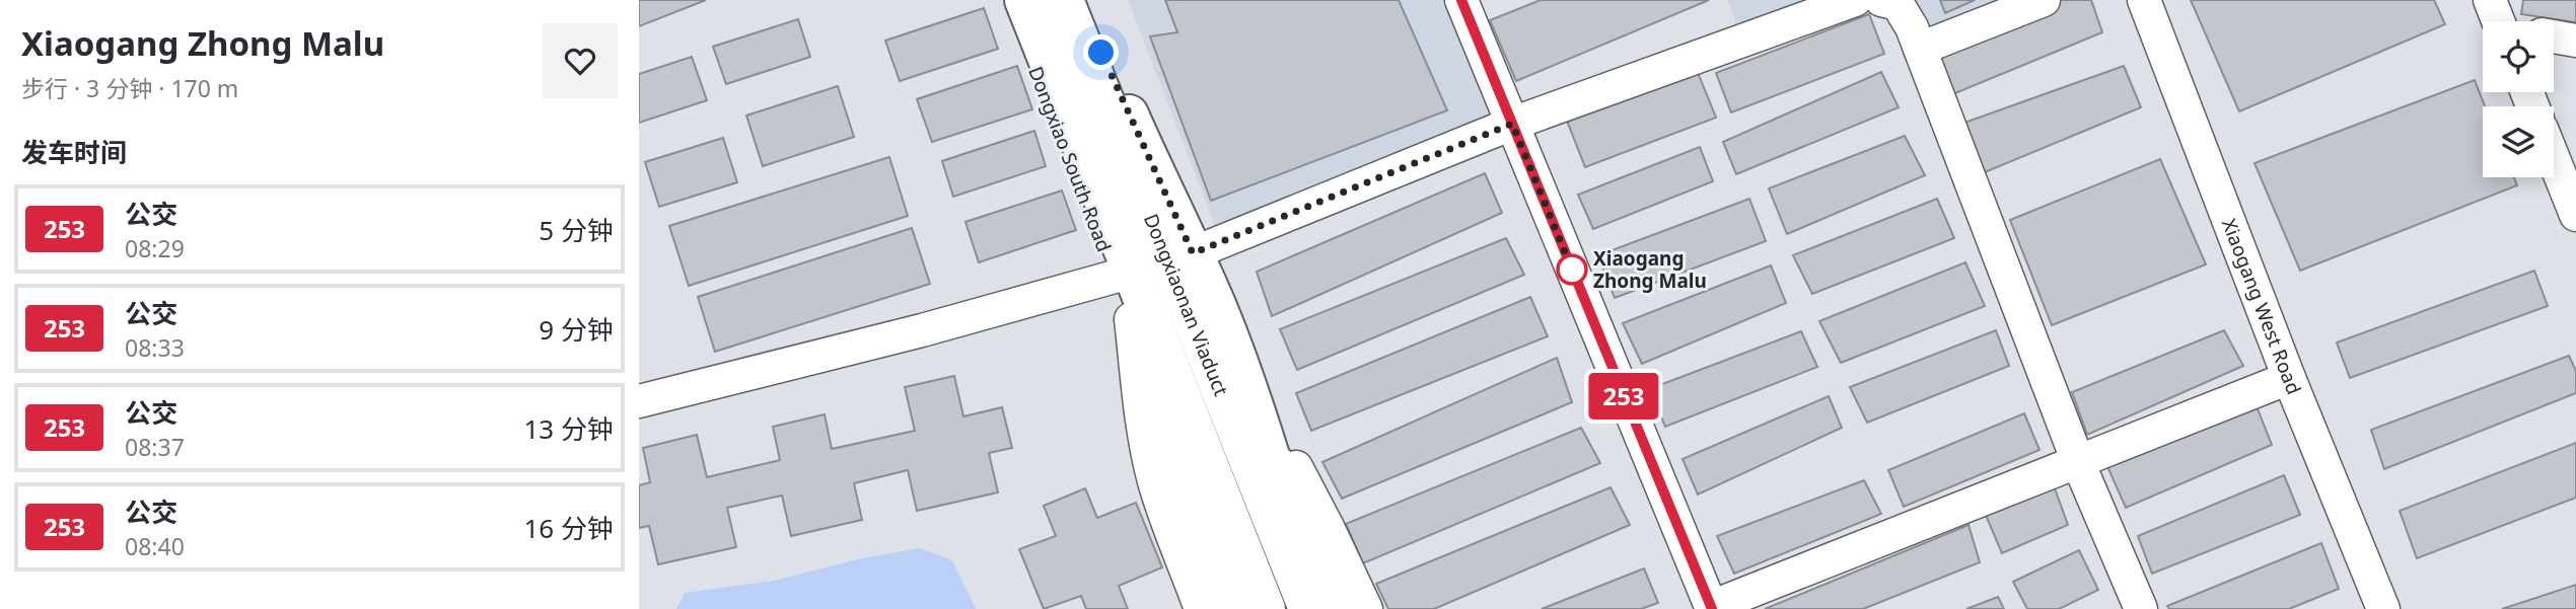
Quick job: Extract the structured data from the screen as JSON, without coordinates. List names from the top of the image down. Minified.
{"streets":{"main road":["Dongxiao South Road","Dongxiaonan Viaduct"],"street":["Xiaogang West Road"]},"places":["Xiaogang Zhong Malu"],"lines":["bus line 253"],"page":{"heading":[["Xiaogang Zhong Malu","步行 · 3 分钟 · 170 m"],"发车时间"],"on_map":"253","list":[{"mark":"253","name":"公交","note":"08:29","value":"5 分钟"},{"mark":"253","name":"公交","note":"08:33","value":"9 分钟"},{"mark":"253","name":"公交","note":"08:37","value":"13 分钟"},{"mark":"253","name":"公交","note":"08:40","value":"16 分钟"}]}}
